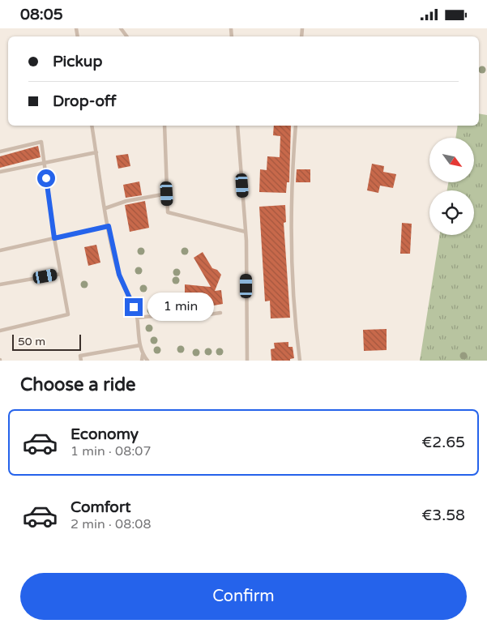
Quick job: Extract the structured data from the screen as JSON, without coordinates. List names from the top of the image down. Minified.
{"scale_bar":"50 m","north":"bottom right","page":{"status":"08:05","banner":["Pickup","Drop-off"],"bubble":"1 min","scale":"50 m","heading":"Choose a ride","list":[{"name":"Economy","note":"1 min · 08:07","value":"€2.65"},{"name":"Comfort","note":"2 min · 08:08","value":"€3.58"}],"buttons":"Confirm"}}
